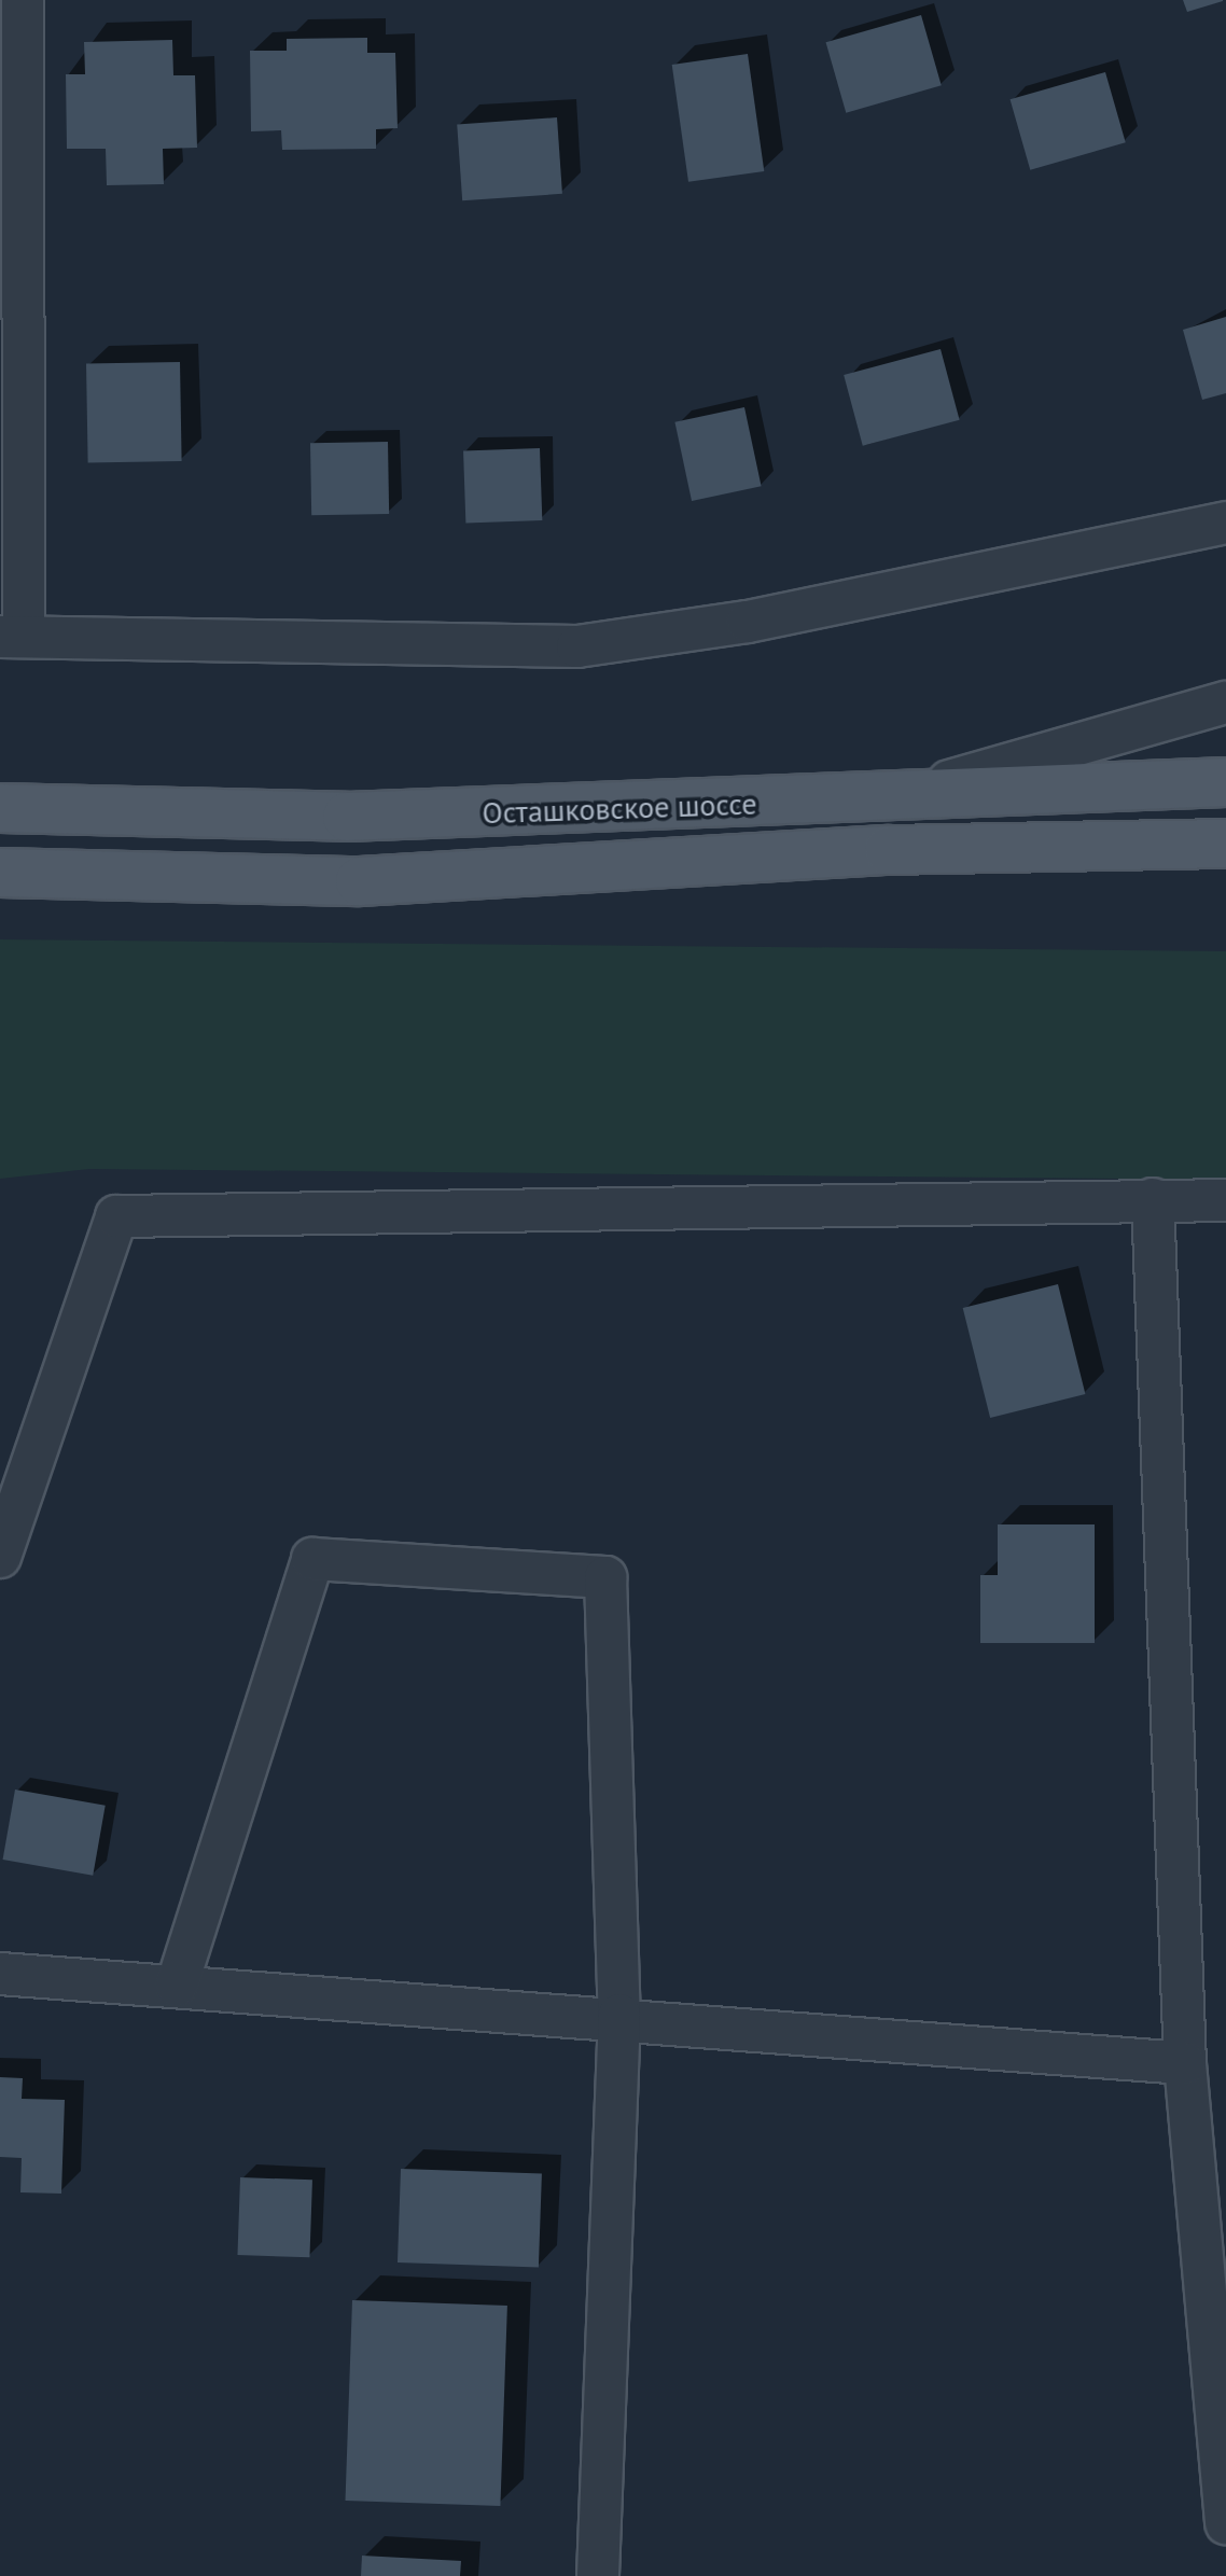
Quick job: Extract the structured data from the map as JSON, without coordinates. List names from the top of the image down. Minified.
{"streets":{"main road":["Осташковское шоссе"]}}
